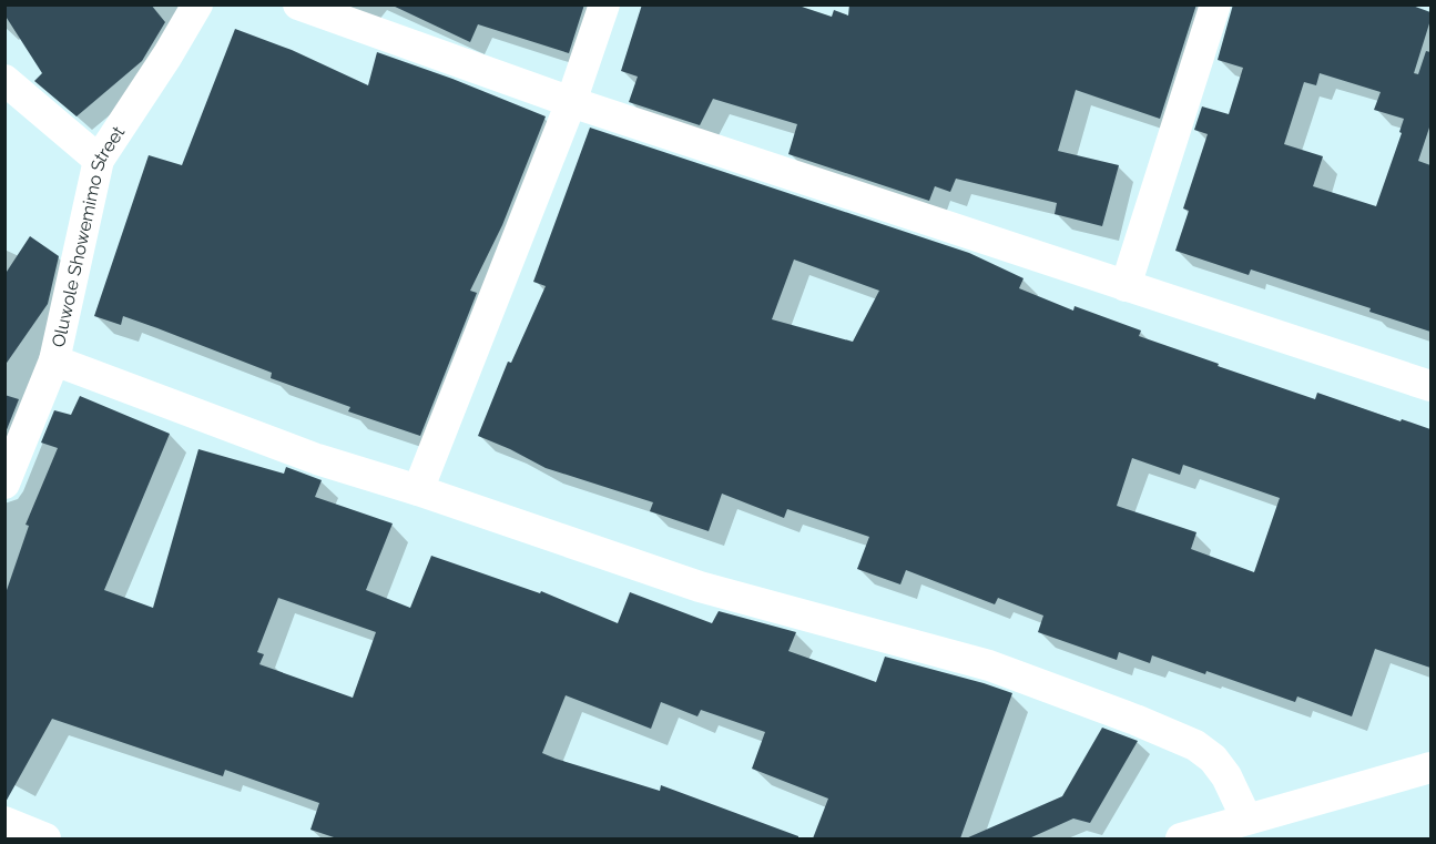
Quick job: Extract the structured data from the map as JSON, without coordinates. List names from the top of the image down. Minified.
{"streets":{"street":["Oluwole Showemimo Street"]}}
